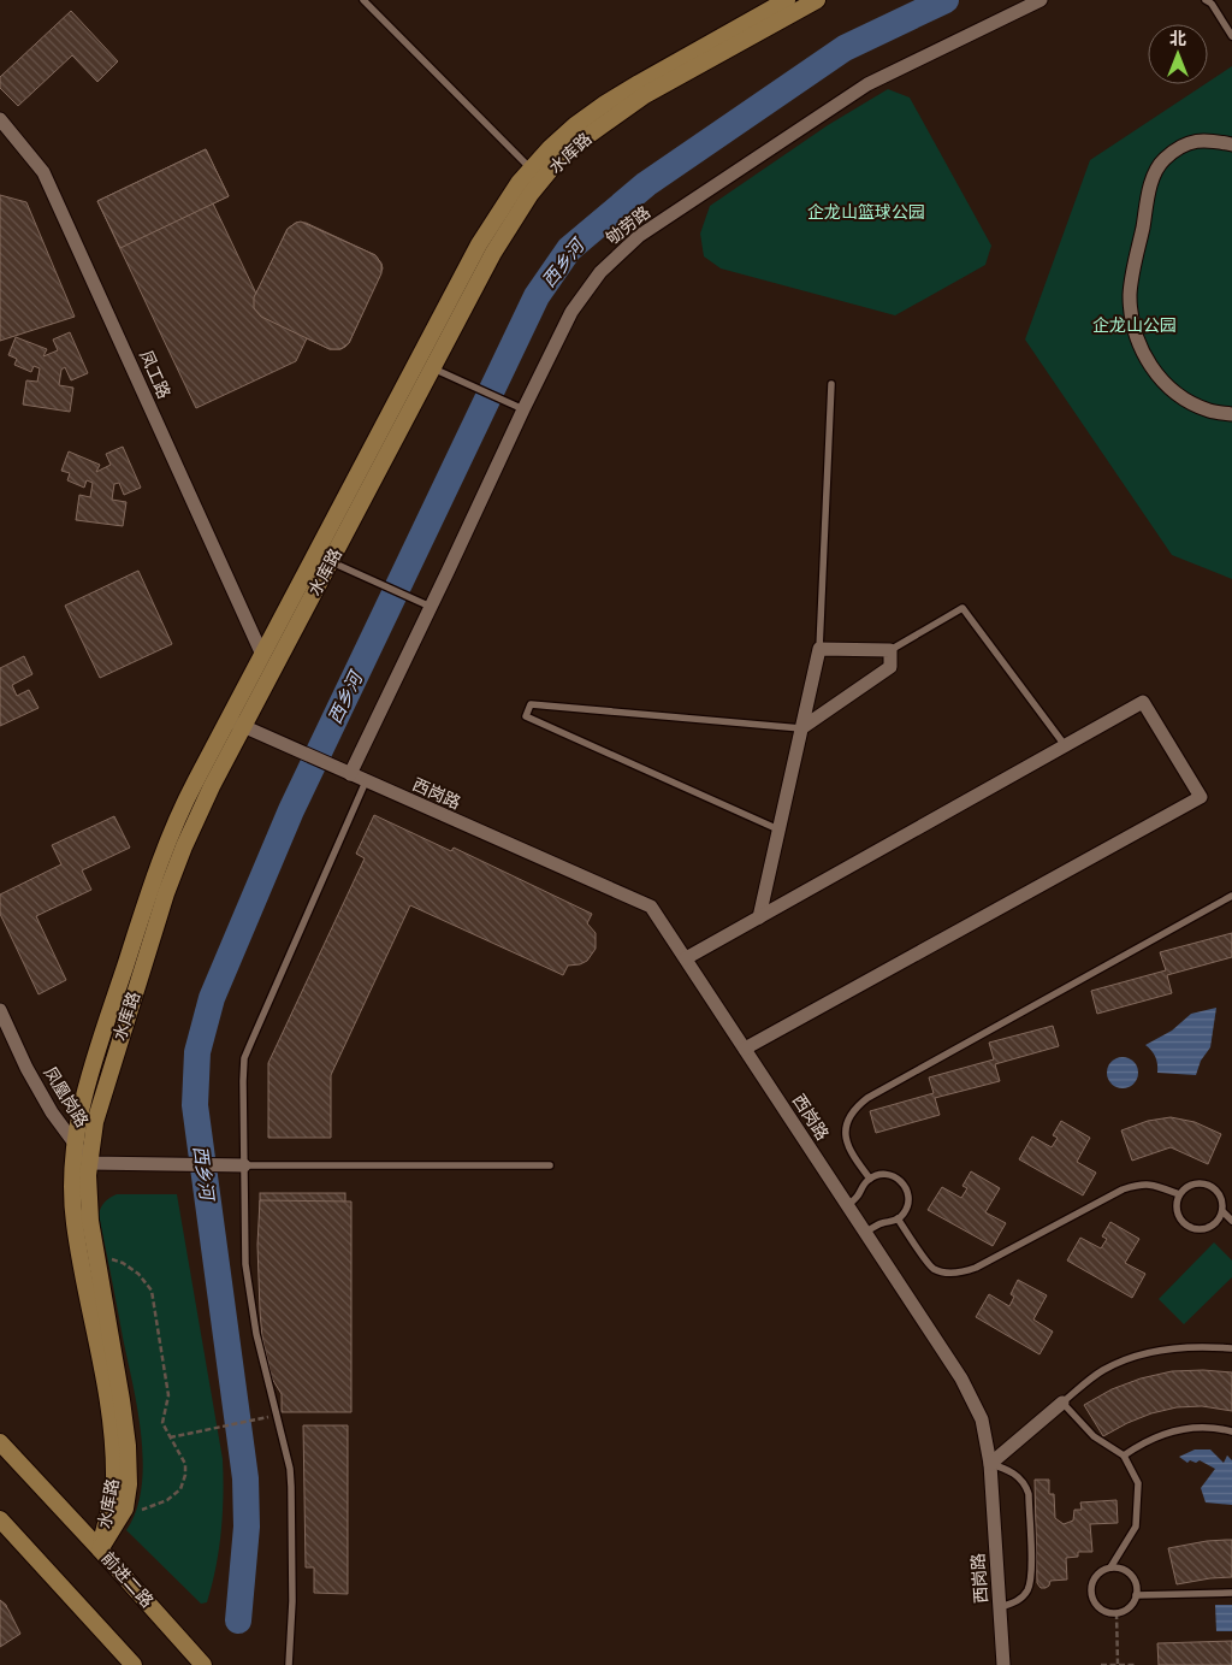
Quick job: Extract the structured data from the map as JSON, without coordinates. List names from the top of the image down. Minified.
{"streets":{"main road":["水库路","前进二路"],"street":["劬劳路","凤工路","西岗路","凤凰岗路"]},"crossings":[["水库路","凤工路"],["水库路","西岗路"],["水库路","凤凰岗路"],["水库路","前进二路"],["劬劳路","西岗路"]],"water":["西乡河"],"parks":["企龙山篮球公园","企龙山公园"],"north":"top"}
